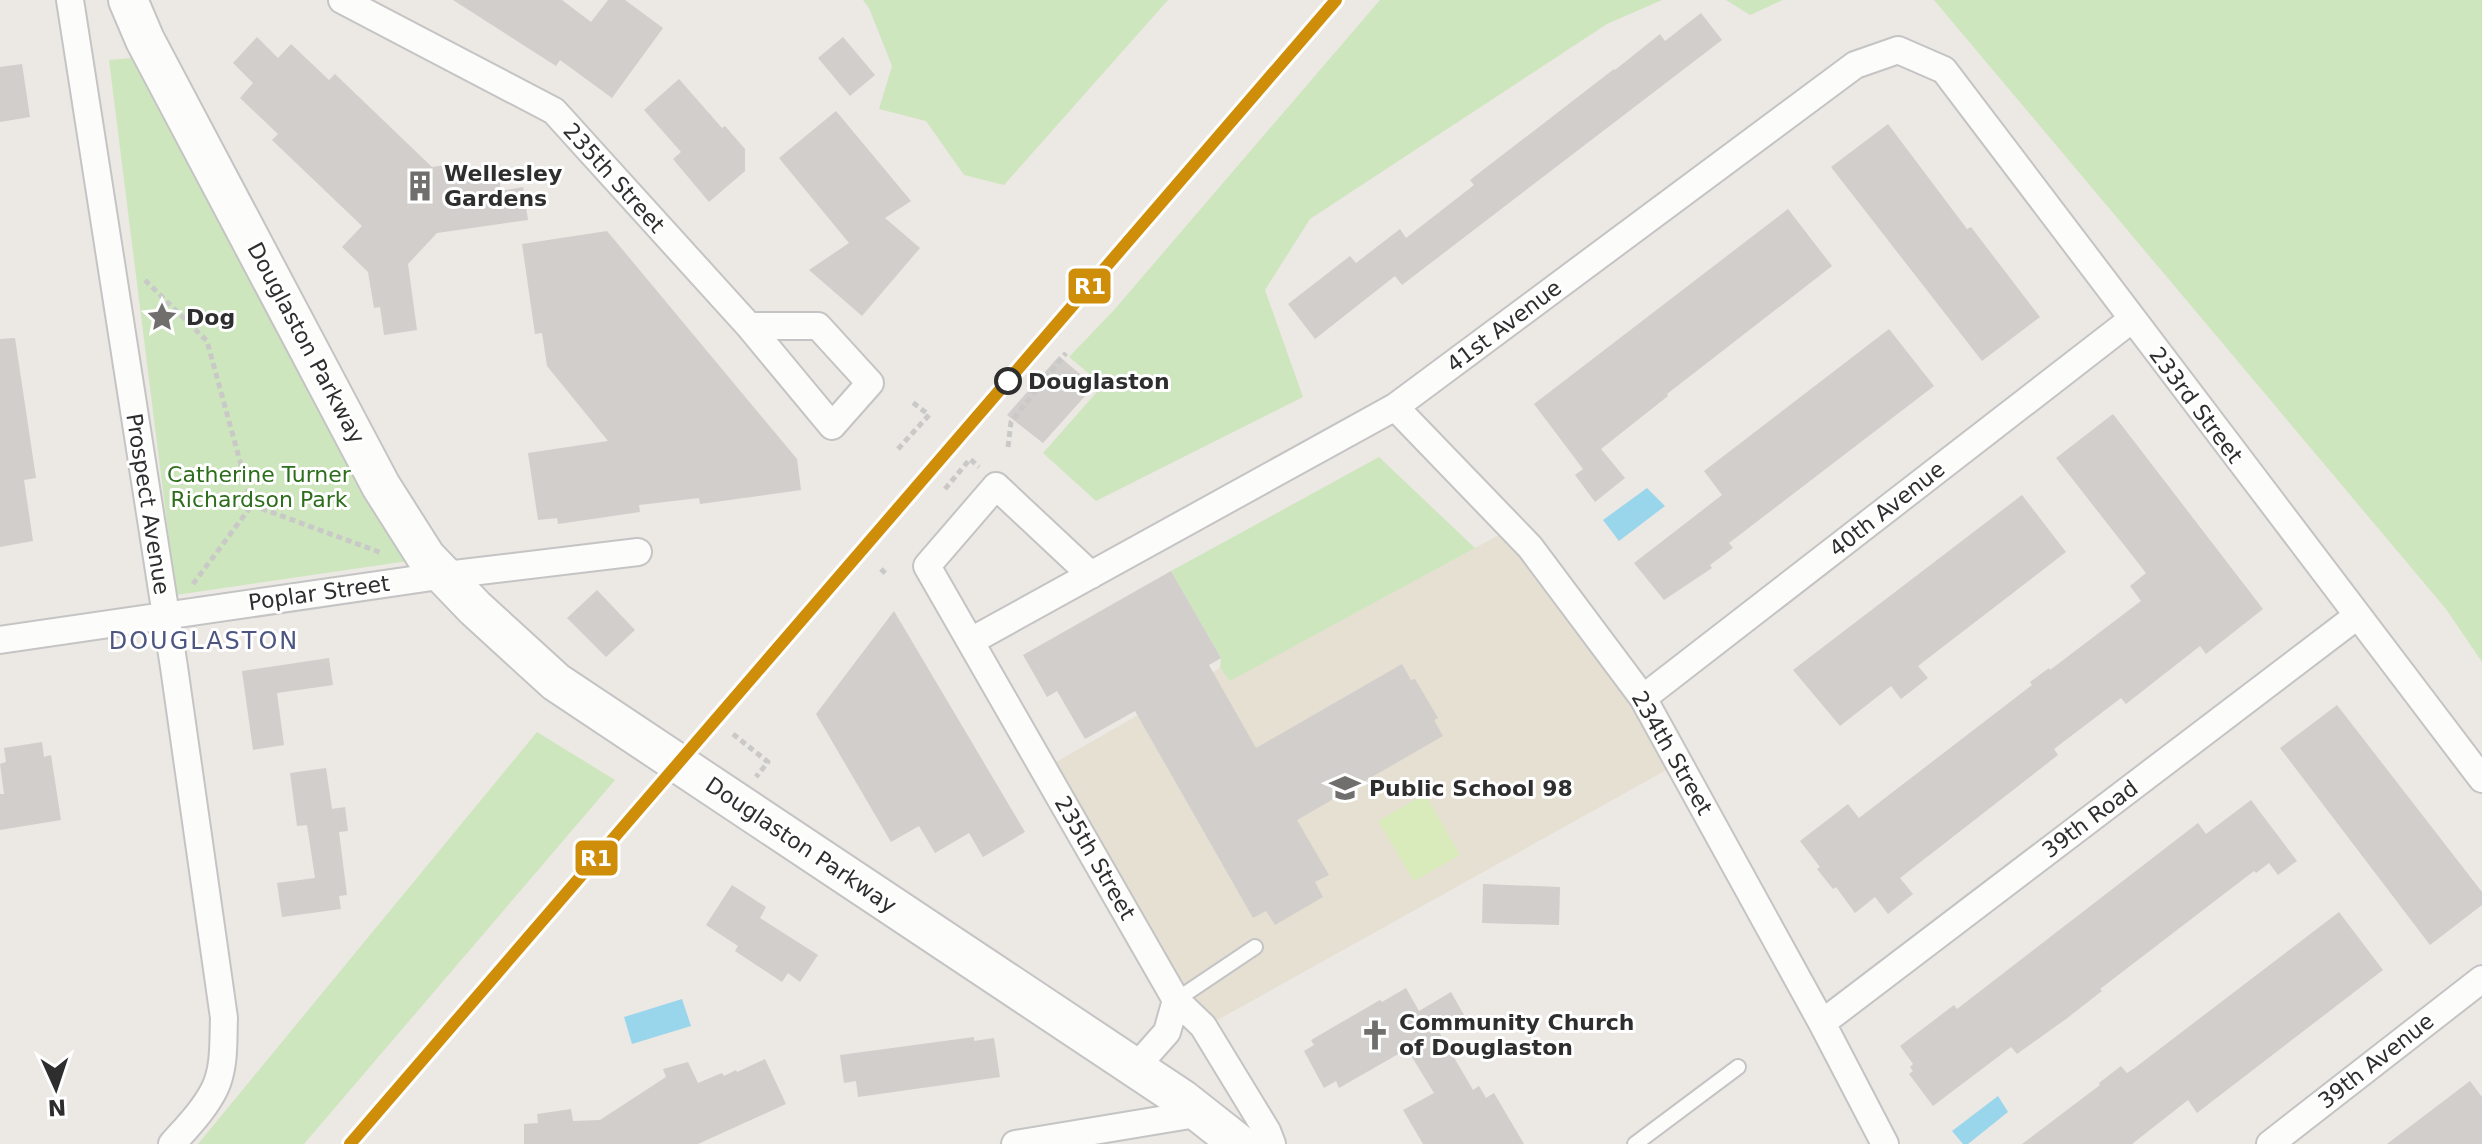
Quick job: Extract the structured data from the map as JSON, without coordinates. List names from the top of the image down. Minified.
{"streets":{"main road":["Douglaston Parkway"],"street":["235th Street","41st Avenue","233rd Street","Prospect Avenue","40th Avenue","Poplar Street","234th Street","39th Road","39th Avenue"]},"crossings":[["235th Street","41st Avenue"],["41st Avenue","233rd Street"],["41st Avenue","234th Street"],["Douglaston Parkway","Poplar Street"],["233rd Street","40th Avenue"],["233rd Street","39th Road"],["Prospect Avenue","Poplar Street"],["40th Avenue","234th Street"],["234th Street","39th Road"]],"districts":["DOUGLASTON"],"parks":["Catherine Turner Richardson Park"],"places":{"building":["Wellesley Gardens"],"place":["Dog"],"other":["Douglaston"],"school or university":["Public School 98"],"church":["Community Church of Douglaston"]},"lines":["transit line R1"],"north":"bottom"}
